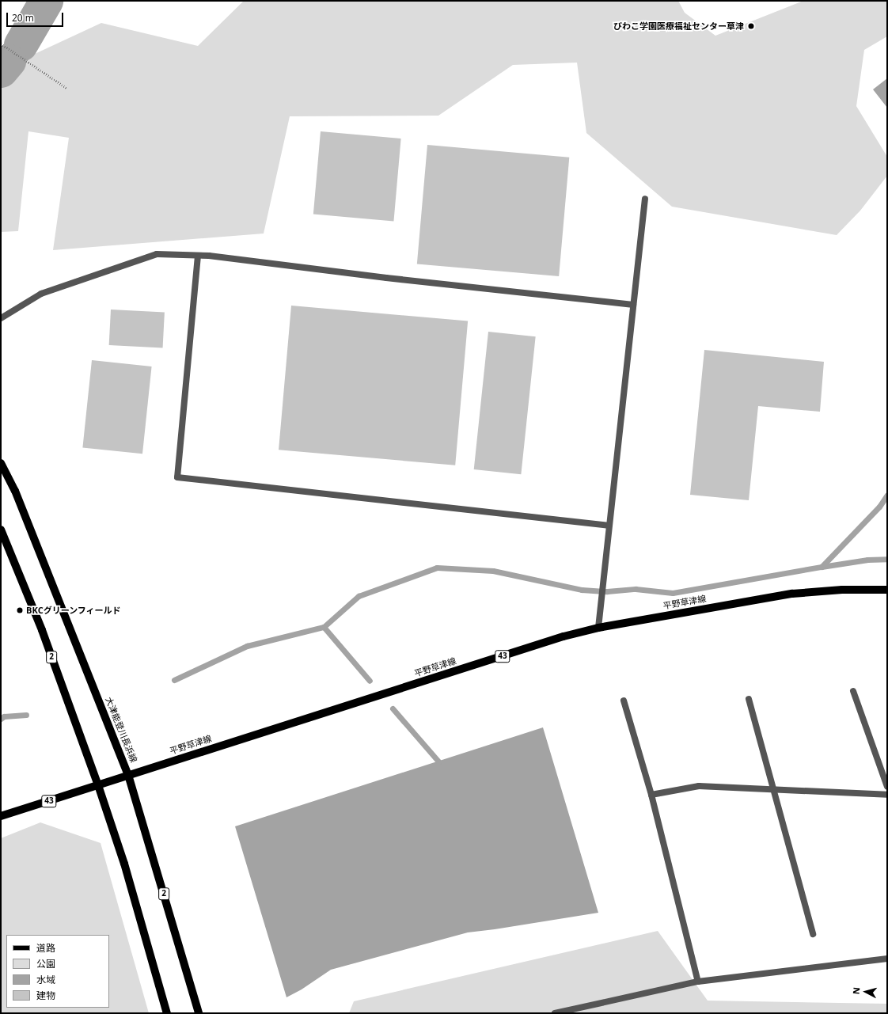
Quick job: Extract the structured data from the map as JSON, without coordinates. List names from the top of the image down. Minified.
{"streets":{"main road":["平野草津線","43","2","大津能登川長浜線"]},"crossings":[["平野草津線","2"],["平野草津線","大津能登川長浜線"]],"places":["びわこ学園医療福祉センター草津","BKCグリーンフィールド"],"legend":["道路","公園","水域","建物"],"scale_bar":"20 m","north":"left"}
